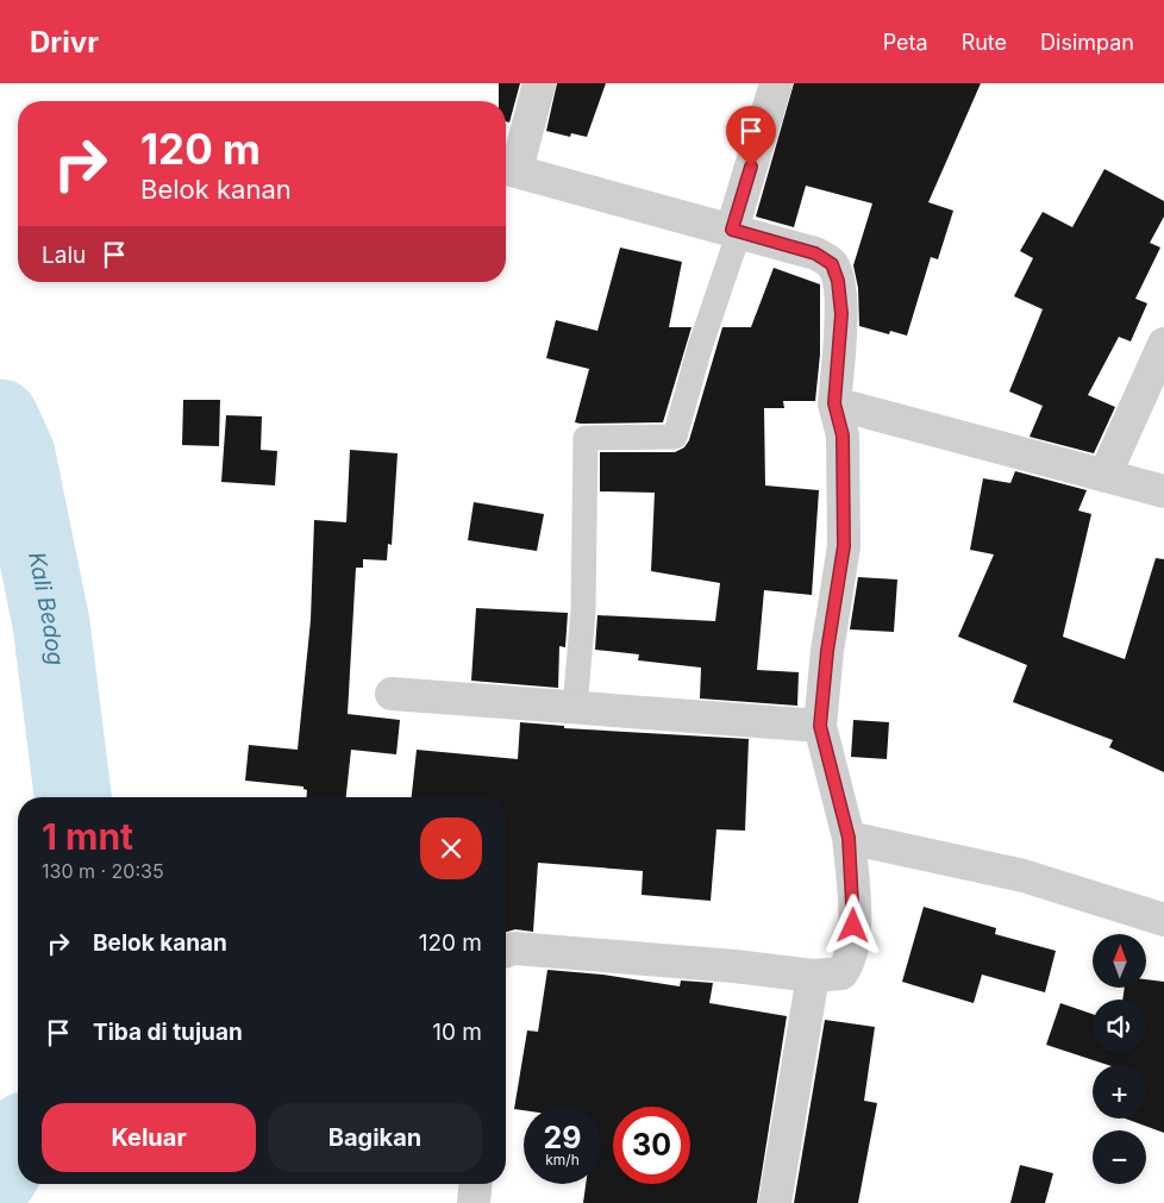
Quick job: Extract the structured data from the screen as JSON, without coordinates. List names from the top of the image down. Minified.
{"water":["Kali Bedog"],"north":"top","page":{"header":"Drivr","nav":["Peta","Rute","Disimpan"],"turn":["120 m","Belok kanan"],"then":"Lalu","heading":["1 mnt","130 m · 20:35"],"list":[{"name":"Belok kanan","value":"120 m"},{"name":"Tiba di tujuan","value":"10 m"}],"map_buttons":["+","−"],"buttons":["Keluar","Bagikan"],"speed":"29 km/h","limit":"30"}}
